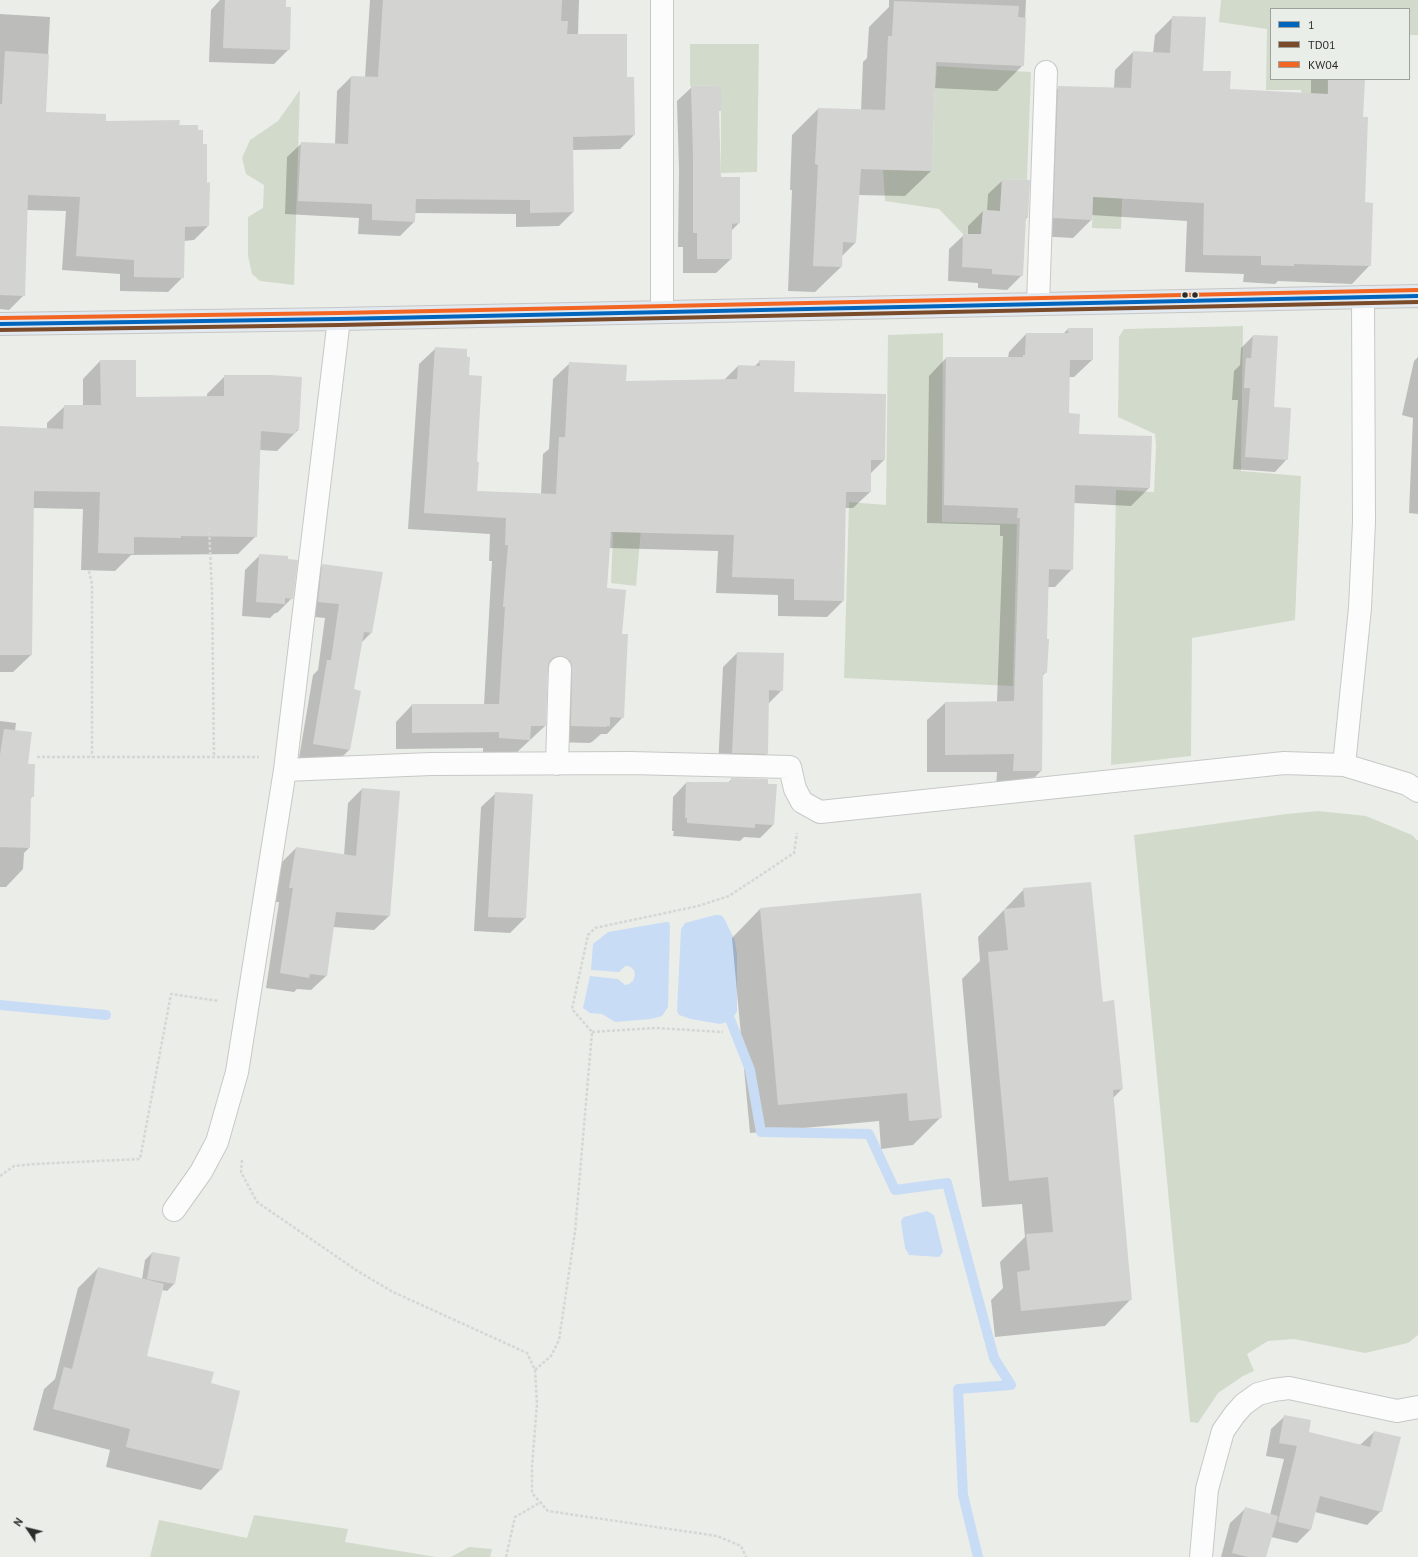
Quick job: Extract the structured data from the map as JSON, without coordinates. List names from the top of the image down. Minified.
{"lines":["transit line KW04","transit line 1","transit line TD01"],"legend":["1","TD01","KW04"],"north":"top left"}
